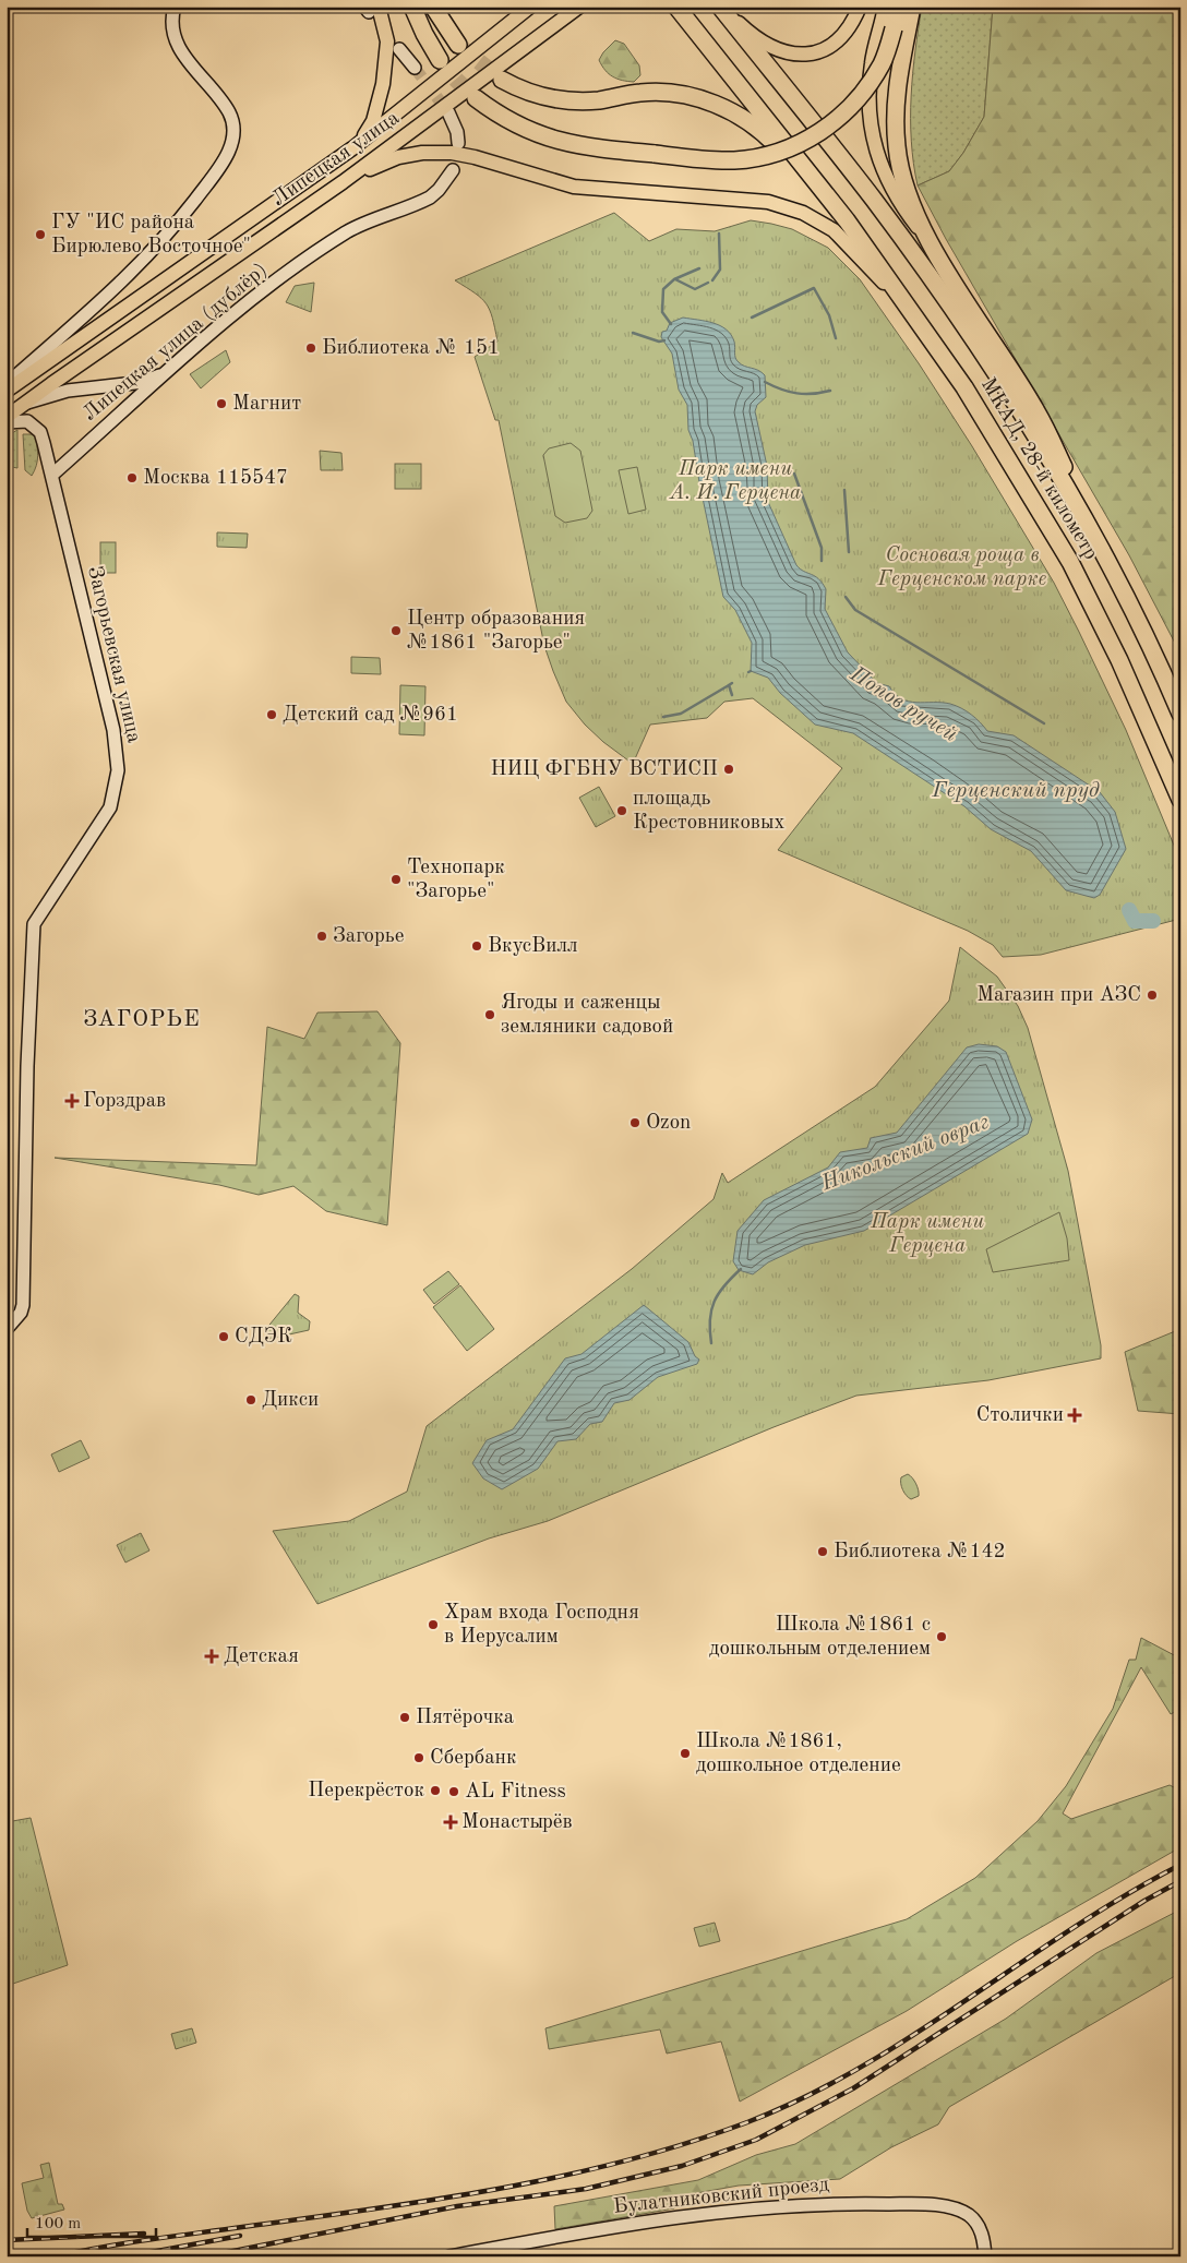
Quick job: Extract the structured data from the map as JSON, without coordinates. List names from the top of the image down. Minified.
{"streets":{"highway":["МКАД, 28-й километр"],"main road":["Липецкая улица"],"street":["Липецкая улица (дублёр)","Загорьевская улица","Булатниковский проезд"]},"crossings":[["Липецкая улица (дублёр)","Загорьевская улица"]],"districts":["ЗАГОРЬЕ"],"water":["Попов ручей","Герценский пруд","Никольский овраг"],"parks":["Парк имени А. И. Герцена","Сосновая роща в Герценском парке","Парк имени Герцена"],"places":{"other":["ГУ \"ИС района Бирюлево Восточное\"","Библиотека № 151","Магнит","Москва 115547","Центр образования №1861 \"Загорье\"","Детский сад №961","НИЦ ФГБНУ ВСТИСП","площадь Крестовниковых","Технопарк \"Загорье\"","Загорье","ВкусВилл","Магазин при АЗС","Ягоды и саженцы земляники садовой","Ozon","СДЭК","Дикси","Библиотека №142","Храм входа Господня в Иерусалим","Школа №1861 с дошкольным отделением","Пятёрочка","Школа №1861, дошкольное отделение","Сбербанк","Перекрёсток","AL Fitness"],"health":["Горздрав","Столички","Детская","Монастырёв"]},"scale_bar":"100 m"}
